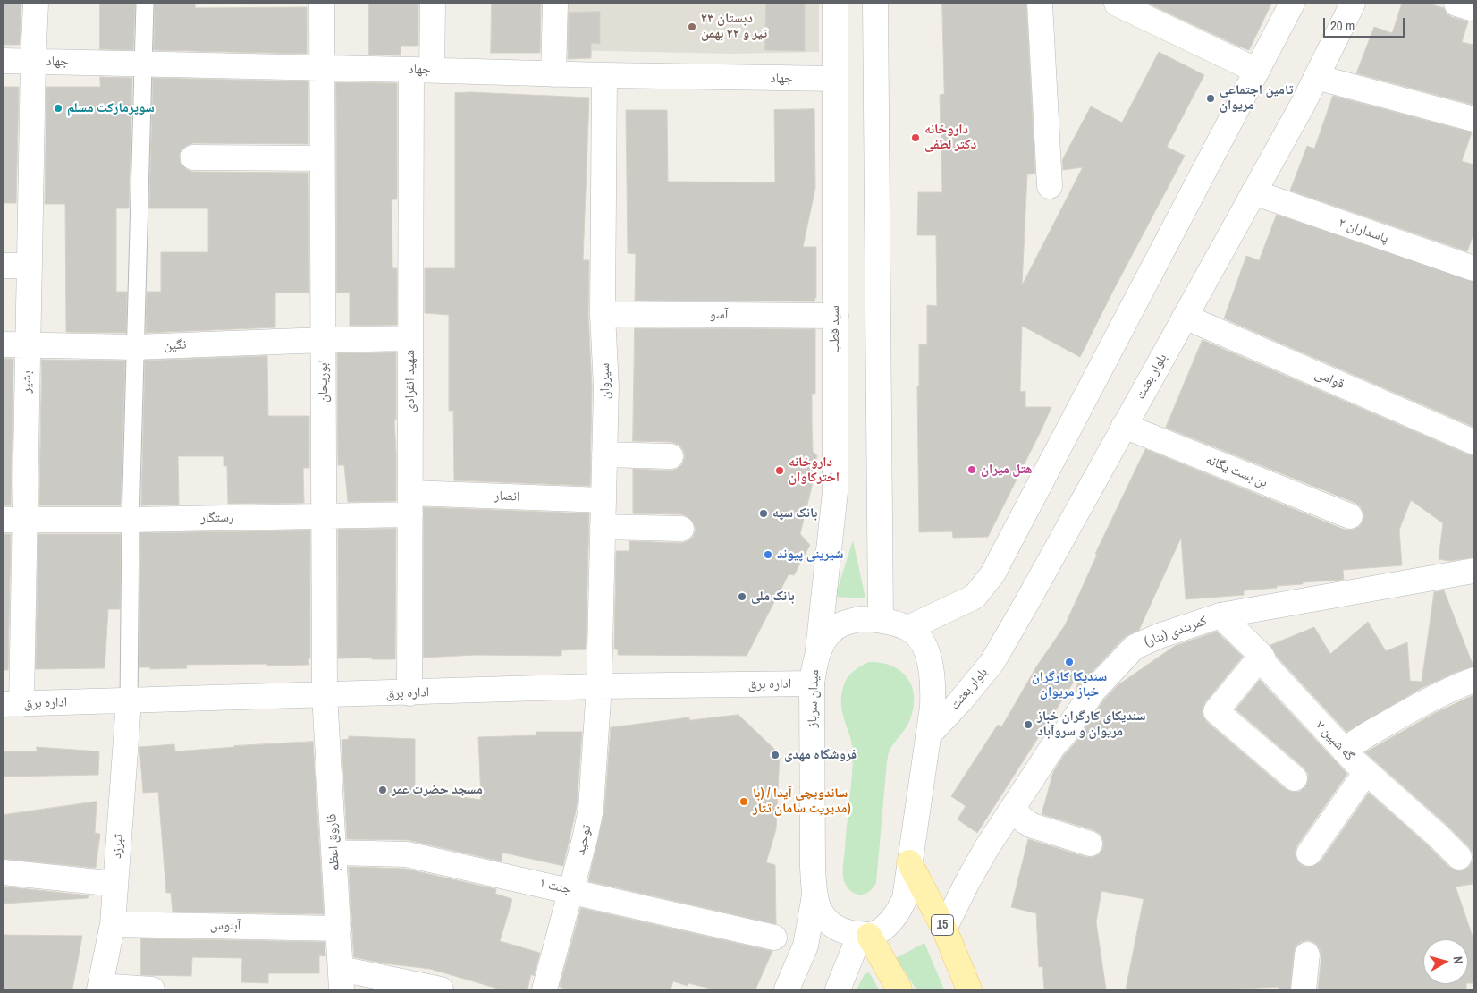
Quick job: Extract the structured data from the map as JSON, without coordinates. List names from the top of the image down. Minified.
{"streets":{"main road":["15"],"street":["جهاد","پاسداران ۲","آسو","سید قطب","نگین","بلوار بعثت","قوامی","ابوریحان","شهید انفرادی","سیروان","بشیر","بن بست یگانه","انصار","رستگار","کمربندی (بنار)","اداره برق","میدان سرباز","گه شبین ۷","توحید","فاروق اعظم","تبرزد","جنت ۱","آبنوس"]},"crossings":[["جهاد","سید قطب"],["جهاد","ابوریحان"],["جهاد","شهید انفرادی"],["جهاد","سیروان"],["جهاد","بشیر"],["پاسداران ۲","بلوار بعثت"],["آسو","سید قطب"],["آسو","سیروان"],["سید قطب","میدان سرباز"],["نگین","ابوریحان"],["نگین","شهید انفرادی"],["نگین","بشیر"],["بلوار بعثت","قوامی"],["بلوار بعثت","بن بست یگانه"],["بلوار بعثت","میدان سرباز"],["ابوریحان","رستگار"],["ابوریحان","اداره برق"],["ابوریحان","فاروق اعظم"],["شهید انفرادی","انصار"],["شهید انفرادی","رستگار"],["شهید انفرادی","اداره برق"],["سیروان","انصار"],["سیروان","اداره برق"],["سیروان","توحید"],["بشیر","رستگار"],["بشیر","اداره برق"],["انصار","رستگار"],["کمربندی (بنار)","گه شبین ۷"],["کمربندی (بنار)","15"],["اداره برق","میدان سرباز"],["اداره برق","توحید"],["اداره برق","فاروق اعظم"],["اداره برق","تبرزد"],["میدان سرباز","15"],["توحید","جنت ۱"],["فاروق اعظم","جنت ۱"],["فاروق اعظم","آبنوس"],["تبرزد","آبنوس"]],"places":["دبستان ٢٣ تیر و ۲۲ بهمن","تامین اجتماعی مریوان","سوپرمارکت مسلم","داروخانه دکتر لطفی","هتل میران","داروخانه اخترکاوان","بانک سپه","شیرینی پیوند","بانک ملی","سندیکا کارگران خباز مریوان","سندیکای کارگران خباز مریوان و سروآباد","فروشگاه مهدی","مسجد حضرت عمر","ساندویچی آیدا / (با مدیریت سامان تتار)"],"scale_bar":"20 m","north":"right"}
